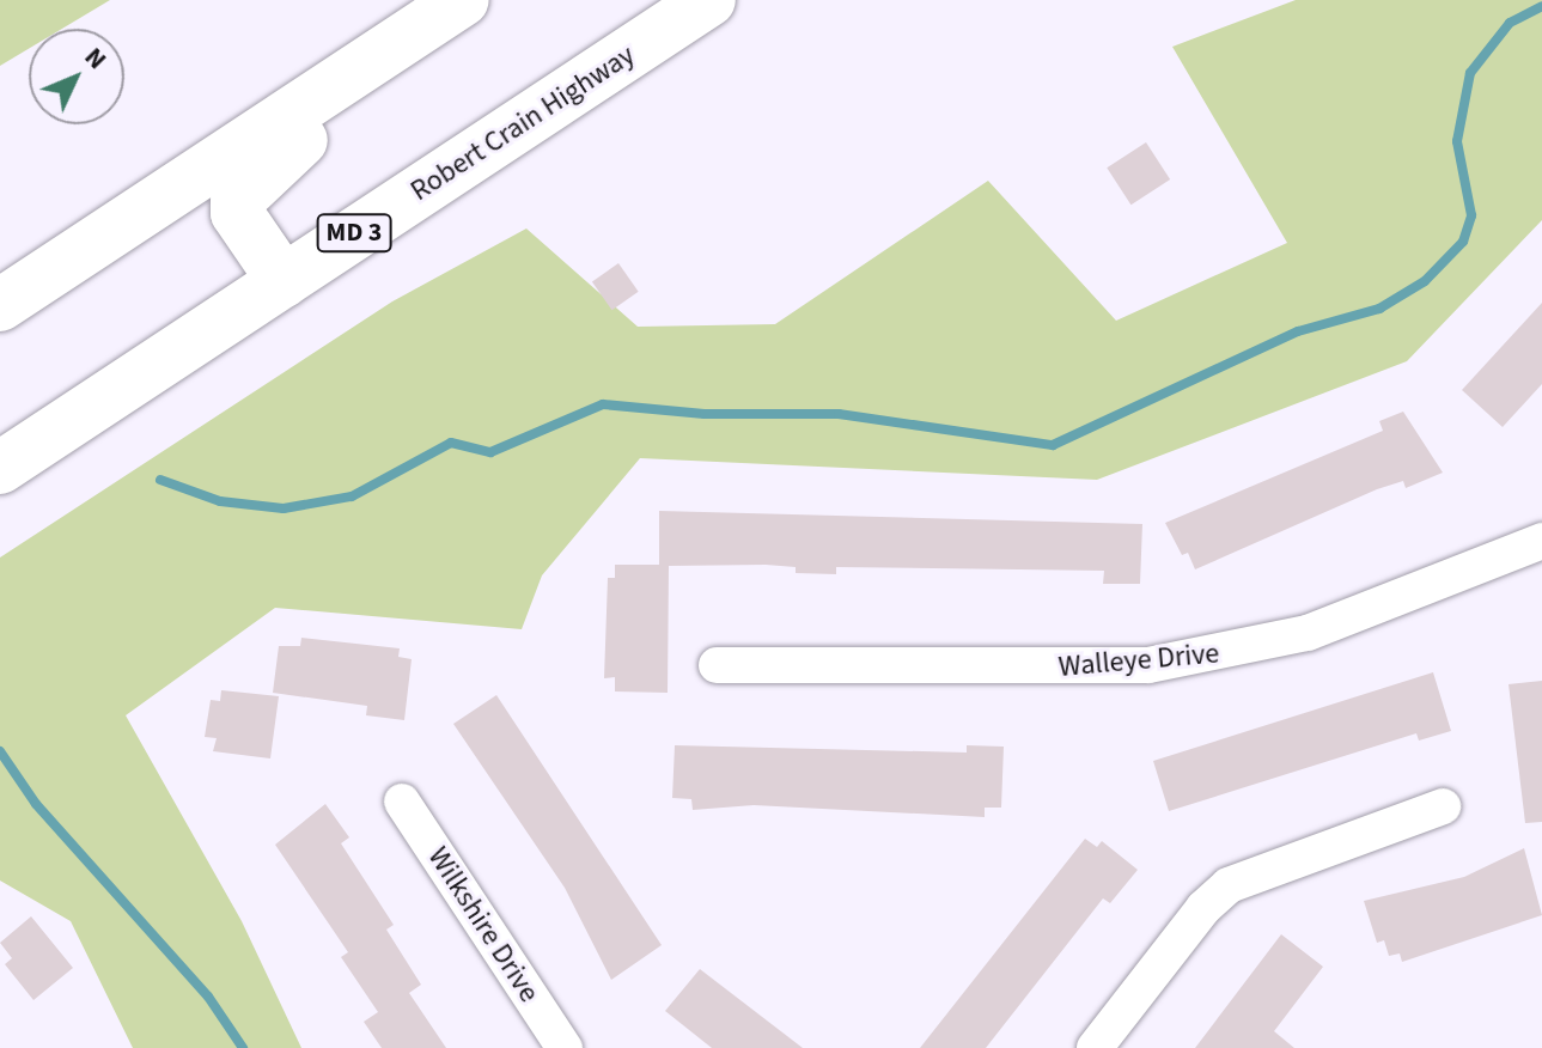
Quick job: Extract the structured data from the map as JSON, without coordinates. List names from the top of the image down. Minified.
{"streets":{"highway":["Robert Crain Highway","MD 3"],"street":["Walleye Drive","Wilkshire Drive"]},"north":"top right"}
